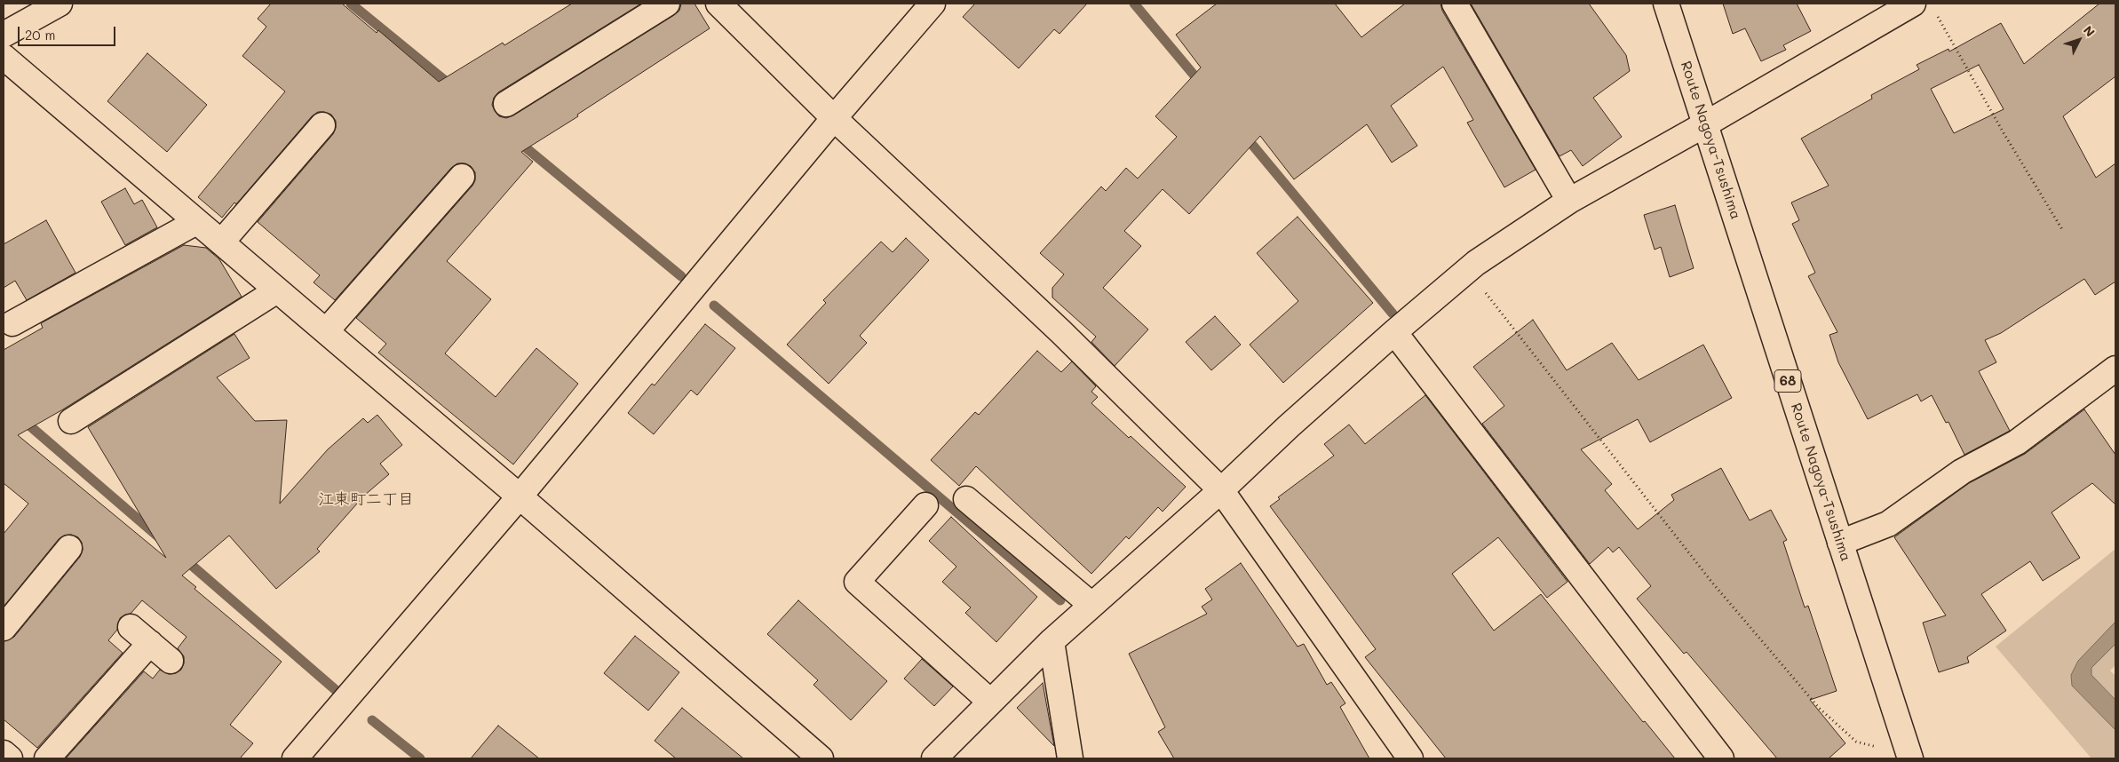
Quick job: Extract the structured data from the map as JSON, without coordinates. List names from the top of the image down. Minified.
{"streets":{"main road":["Route Nagoya-Tsushima","68"]},"districts":["江東町二丁目"],"scale_bar":"20 m","north":"top right"}
